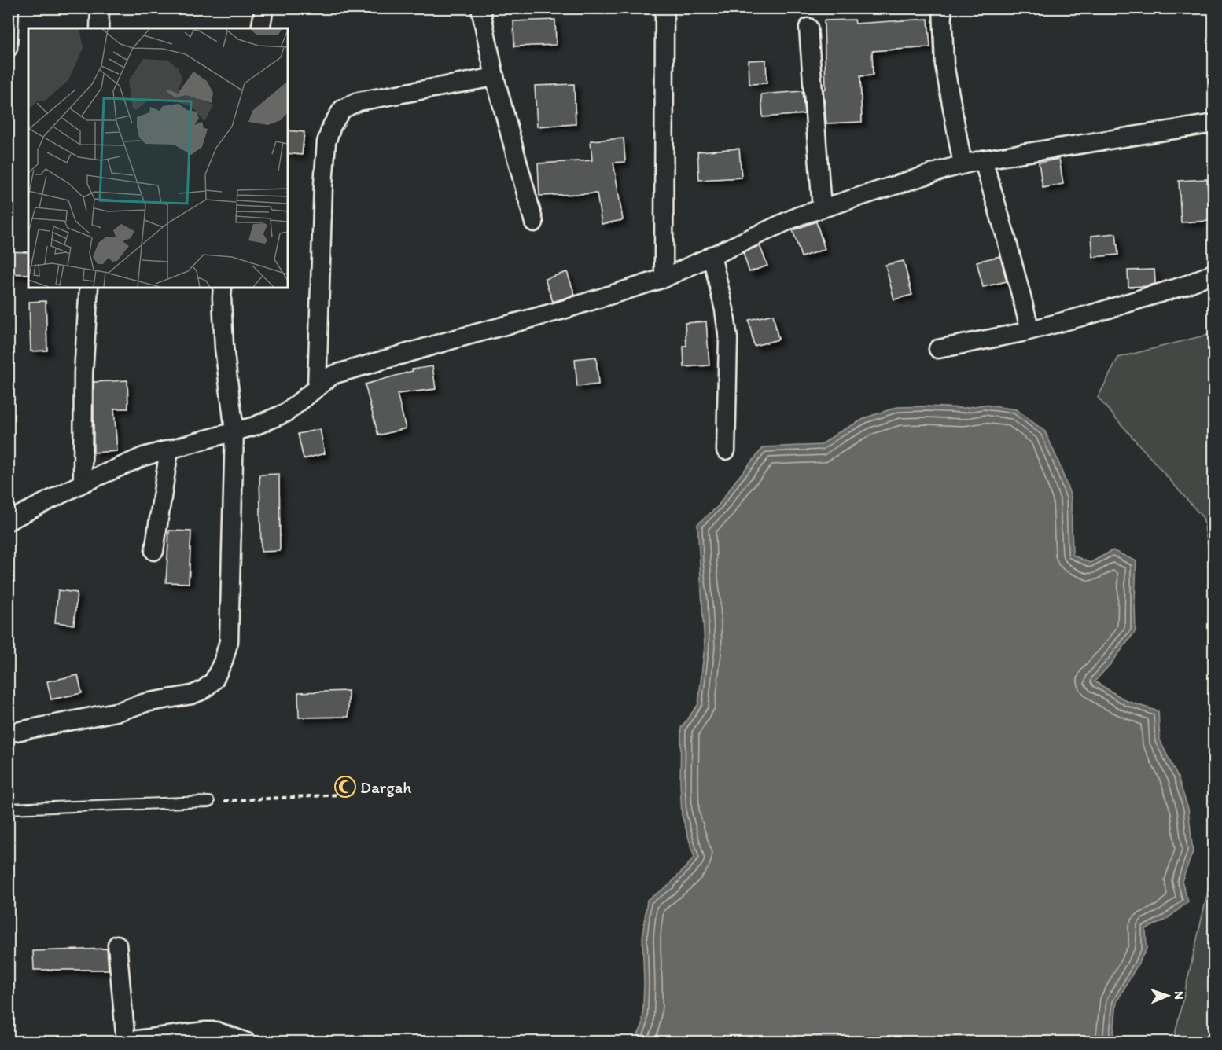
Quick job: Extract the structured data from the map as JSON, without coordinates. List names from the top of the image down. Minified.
{"places":{"mosque":["Dargah"]},"north":"right"}
